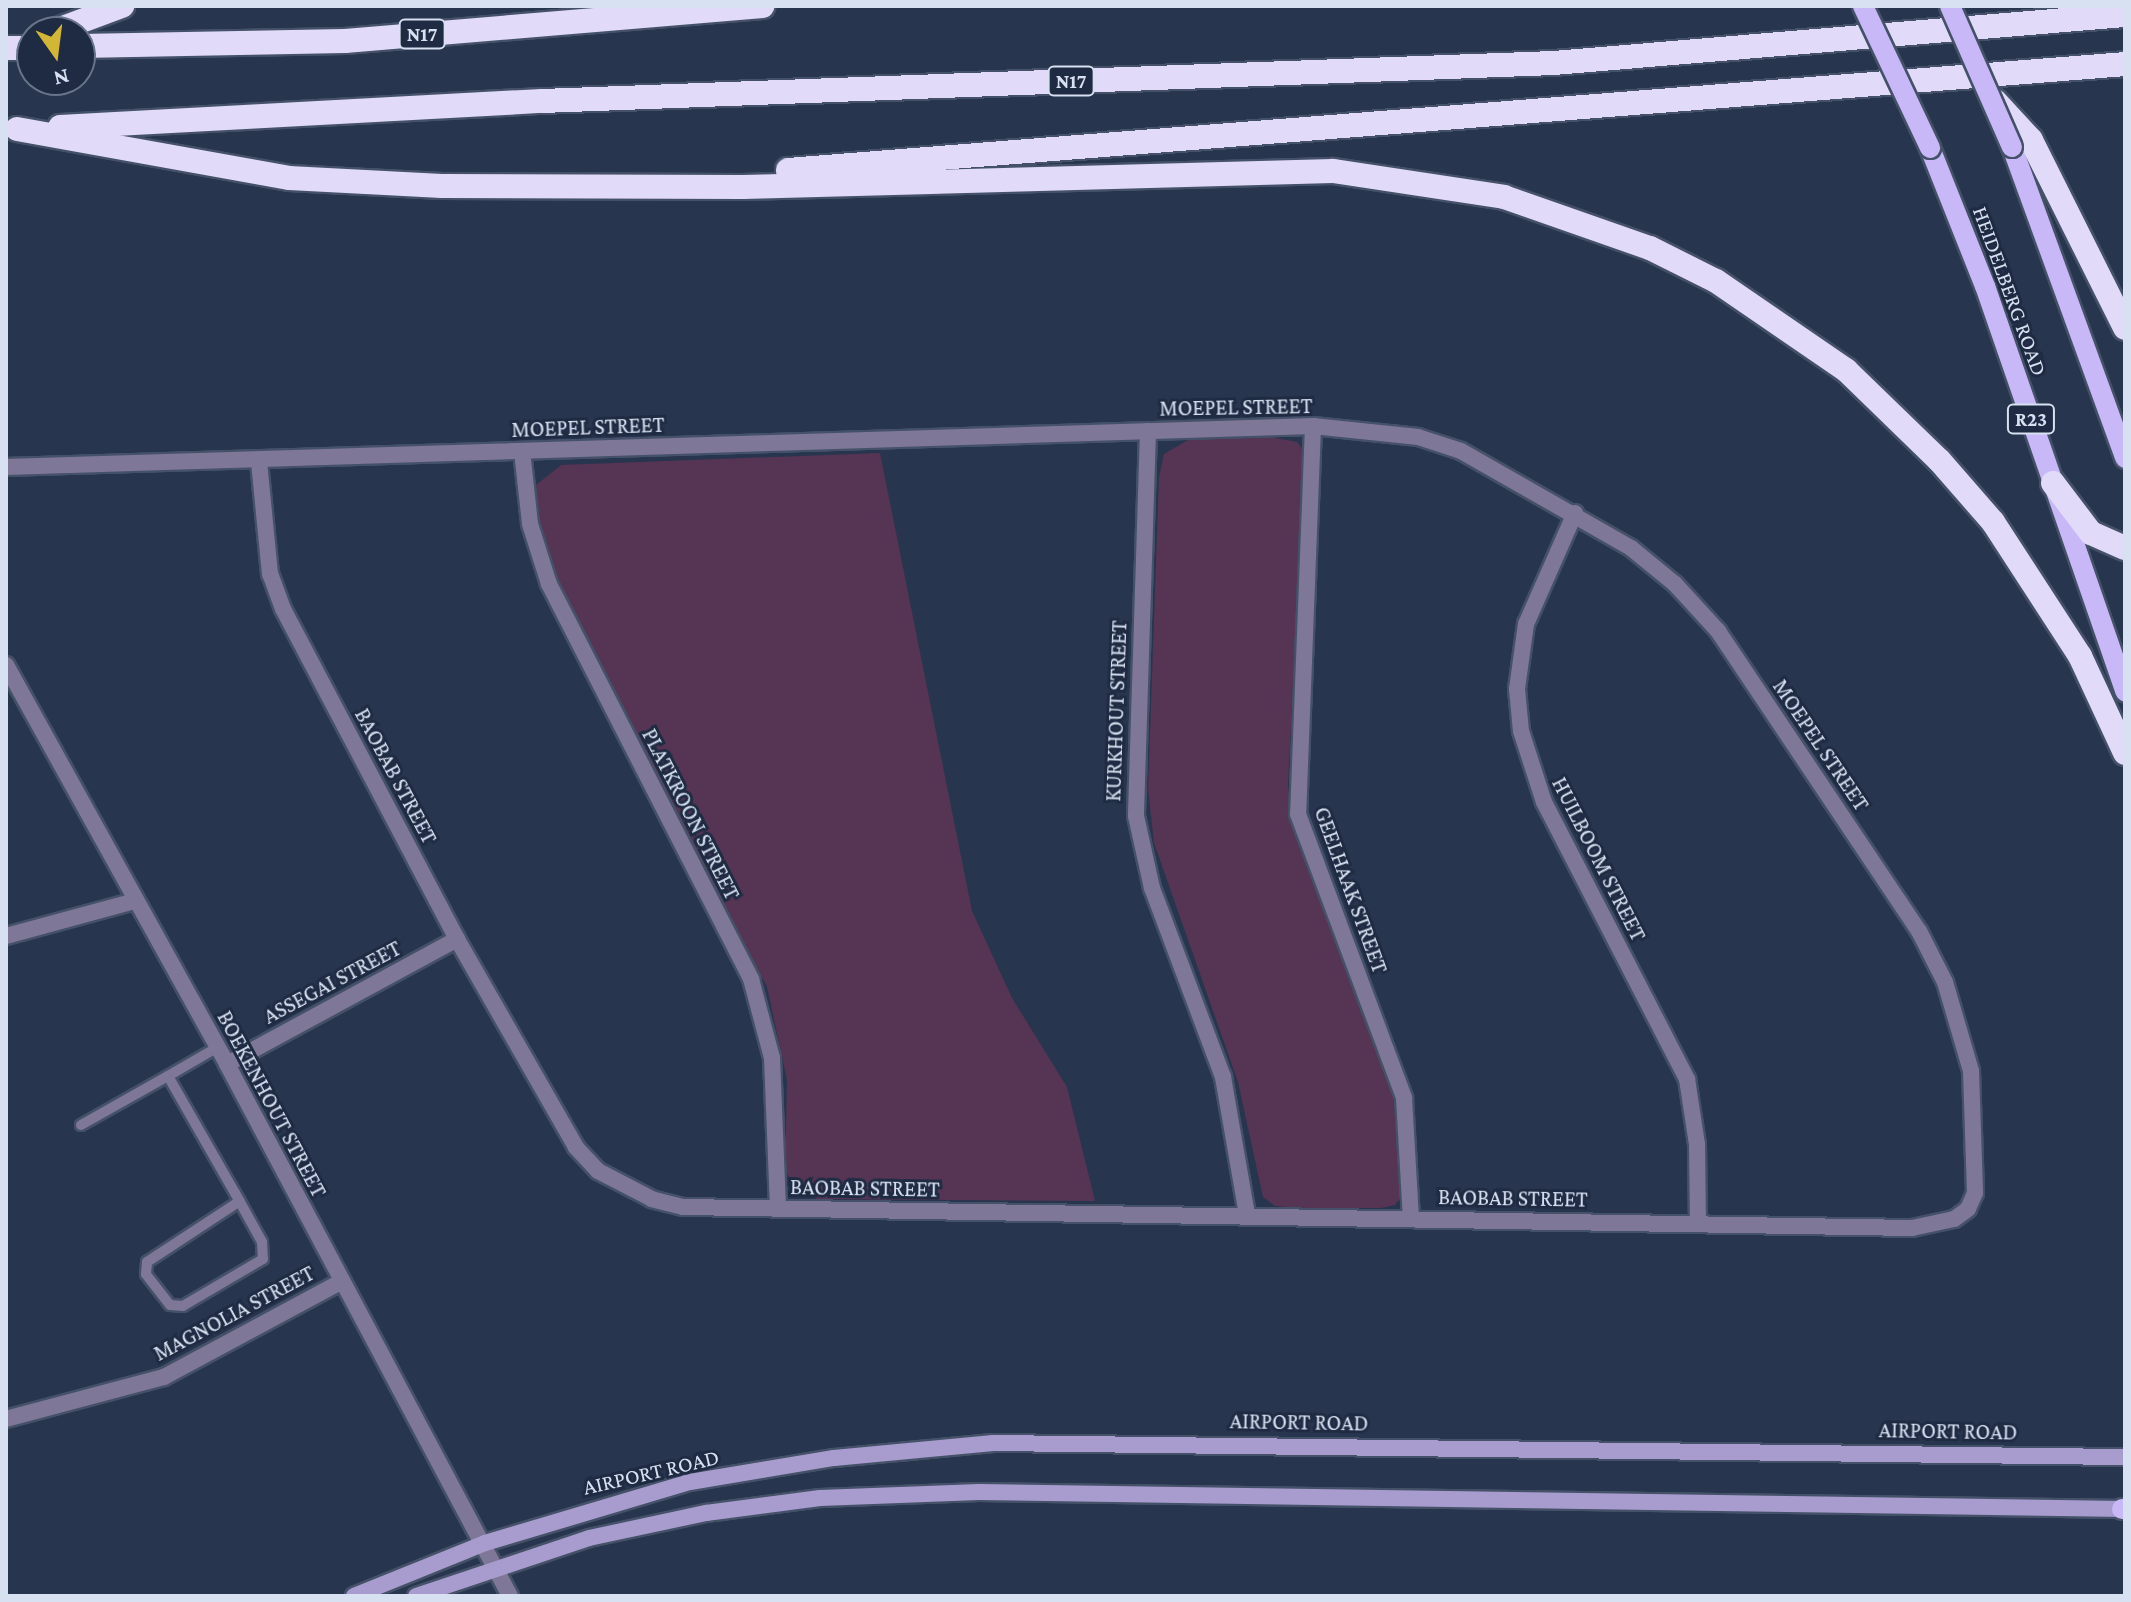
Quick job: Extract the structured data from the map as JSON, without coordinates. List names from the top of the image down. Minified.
{"streets":{"highway":["N17"],"main road":["HEIDELBERG ROAD","R23","AIRPORT ROAD"],"street":["MOEPEL STREET","KURKHOUT STREET","BAOBAB STREET","PLATKROON STREET","HUILBOOM STREET","GEELHAAK STREET","ASSEGAI STREET","BOEKENHOUT STREET","MAGNOLIA STREET"]},"crossings":[["MOEPEL STREET","KURKHOUT STREET"],["MOEPEL STREET","BAOBAB STREET"],["MOEPEL STREET","PLATKROON STREET"],["MOEPEL STREET","HUILBOOM STREET"],["MOEPEL STREET","GEELHAAK STREET"],["KURKHOUT STREET","BAOBAB STREET"],["BAOBAB STREET","PLATKROON STREET"],["BAOBAB STREET","HUILBOOM STREET"],["BAOBAB STREET","GEELHAAK STREET"],["BAOBAB STREET","ASSEGAI STREET"],["ASSEGAI STREET","BOEKENHOUT STREET"],["BOEKENHOUT STREET","MAGNOLIA STREET"],["BOEKENHOUT STREET","AIRPORT ROAD"]],"north":"bottom"}
